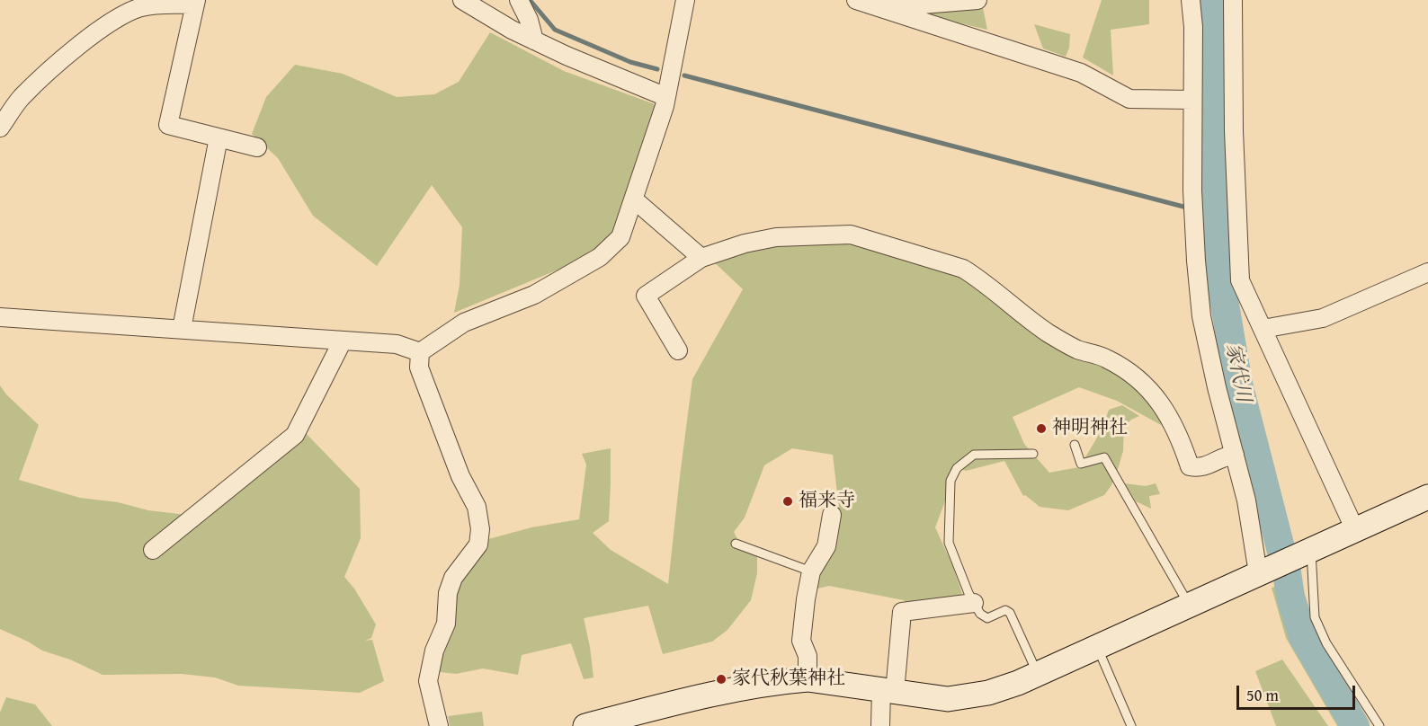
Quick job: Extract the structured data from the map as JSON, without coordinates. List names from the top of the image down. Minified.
{"water":["家代川"],"places":["神明神社","福来寺","家代秋葉神社"],"scale_bar":"50 m"}
